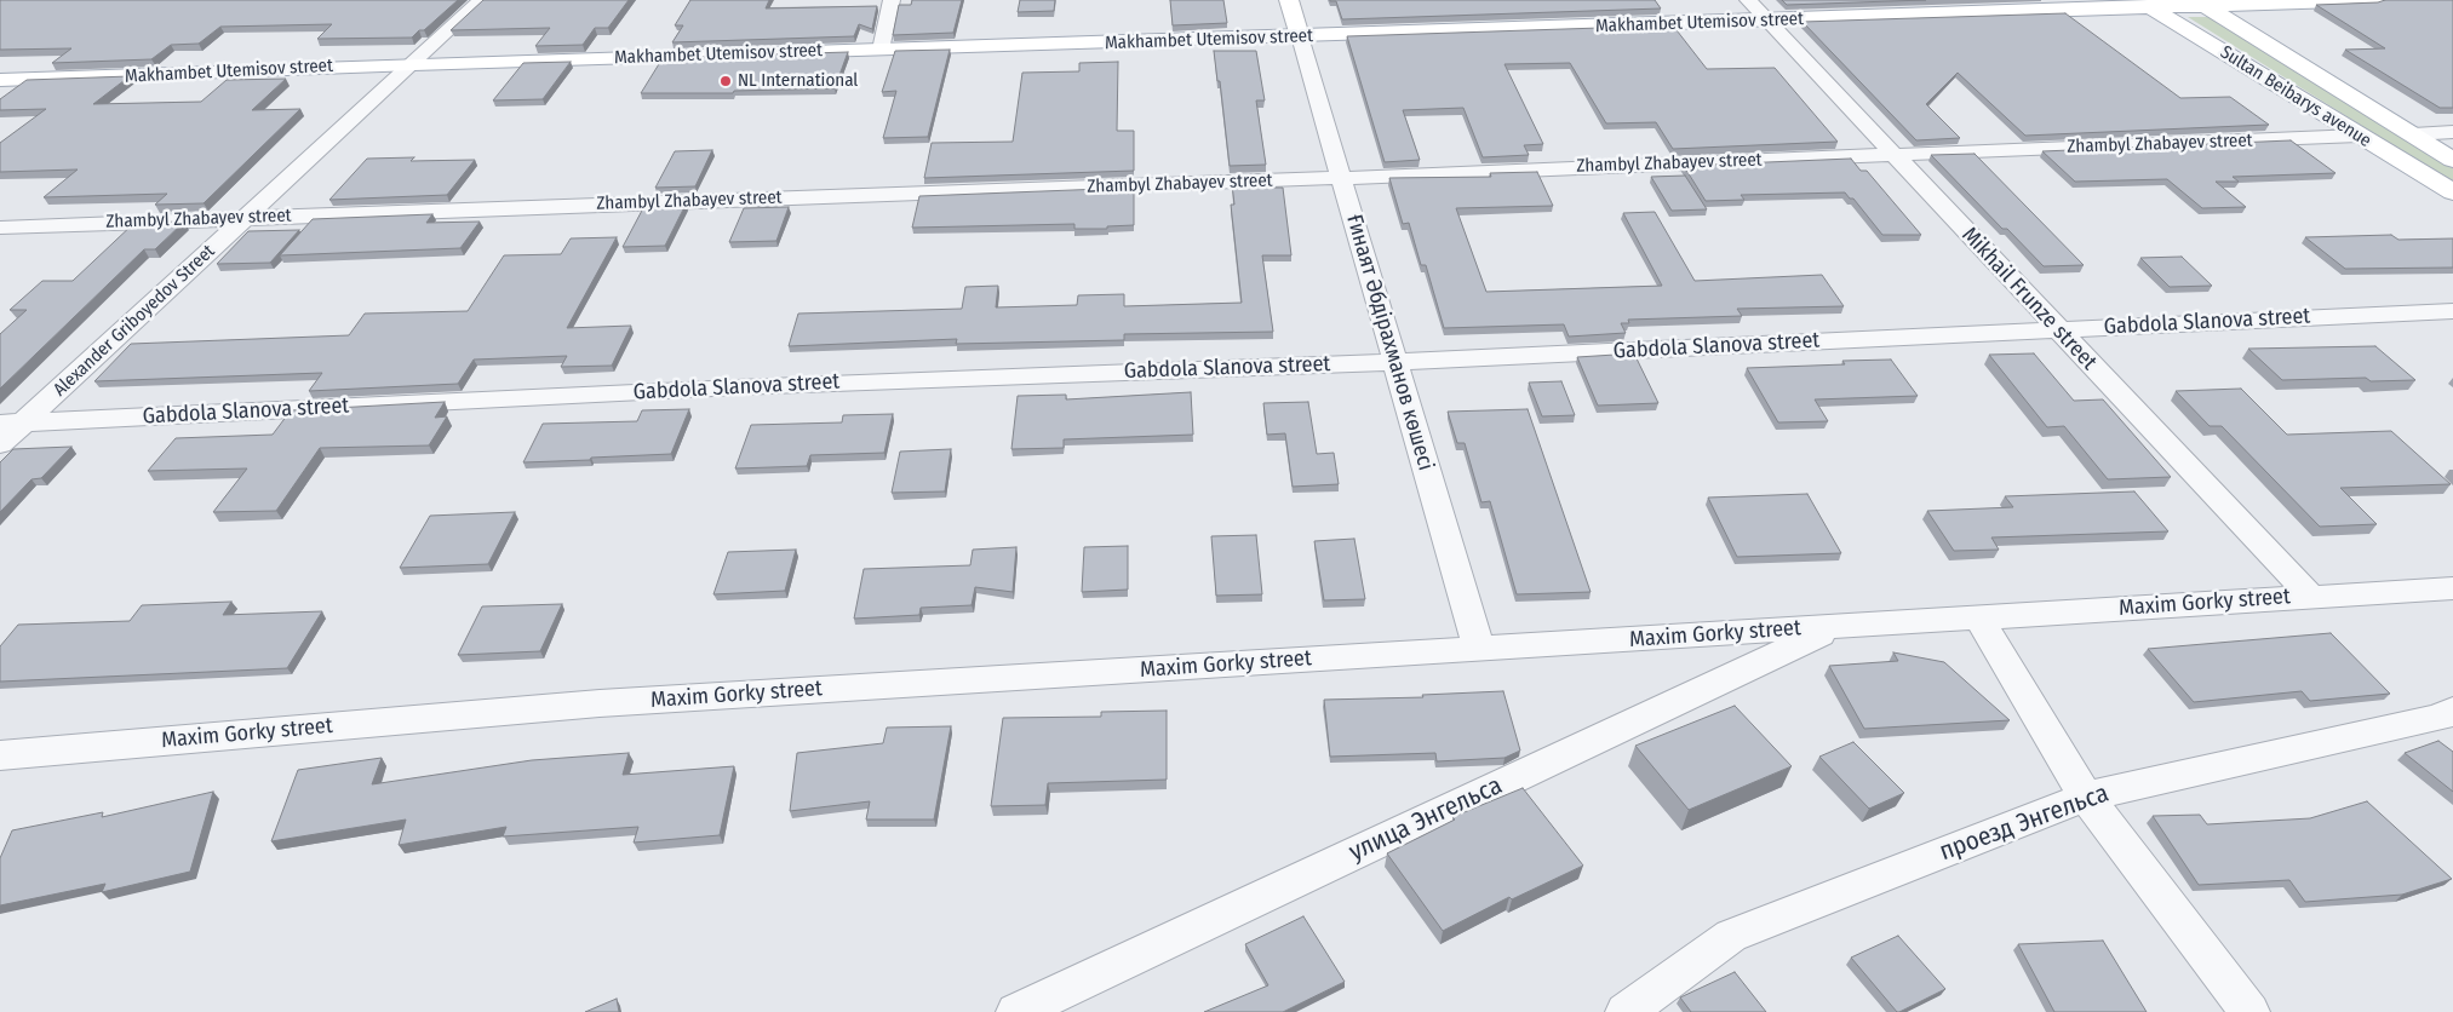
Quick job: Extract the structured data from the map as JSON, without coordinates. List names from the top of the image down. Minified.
{"streets":{"main road":["Makhambet Utemisov street","Sultan Beibarys avenue"],"street":["Zhambyl Zhabayev street","Mikhail Frunze street","Alexander Griboyedov Street","Gabdola Slanova street","Ғинаят Әбдірахманов көшесі","Maxim Gorky street","улица Энгельса","проезд Энгельса"]},"crossings":[["Makhambet Utemisov street","Sultan Beibarys avenue"],["Makhambet Utemisov street","Mikhail Frunze street"],["Makhambet Utemisov street","Alexander Griboyedov Street"],["Makhambet Utemisov street","Ғинаят Әбдірахманов көшесі"],["Sultan Beibarys avenue","Zhambyl Zhabayev street"],["Zhambyl Zhabayev street","Mikhail Frunze street"],["Zhambyl Zhabayev street","Alexander Griboyedov Street"],["Zhambyl Zhabayev street","Ғинаят Әбдірахманов көшесі"],["Mikhail Frunze street","Gabdola Slanova street"],["Mikhail Frunze street","Maxim Gorky street"],["Alexander Griboyedov Street","Gabdola Slanova street"],["Gabdola Slanova street","Ғинаят Әбдірахманов көшесі"],["Ғинаят Әбдірахманов көшесі","Maxim Gorky street"],["Maxim Gorky street","улица Энгельса"]],"places":["NL International"]}
